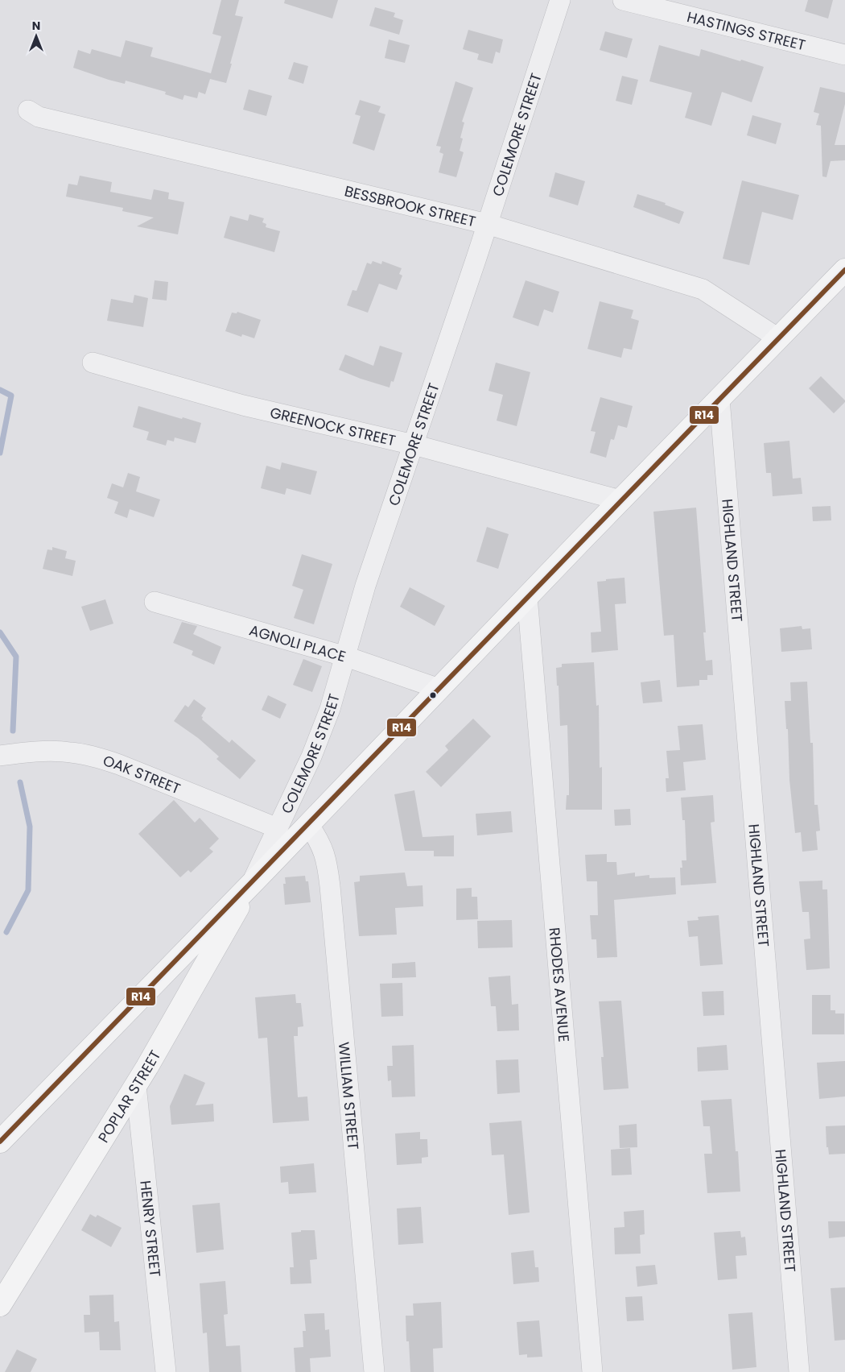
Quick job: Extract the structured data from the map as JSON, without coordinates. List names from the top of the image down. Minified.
{"streets":{"main road":["POPLAR STREET"],"street":["HASTINGS STREET","COLEMORE STREET","BESSBROOK STREET","GREENOCK STREET","HIGHLAND STREET","AGNOLI PLACE","OAK STREET","RHODES AVENUE","WILLIAM STREET","HENRY STREET"]},"crossings":[["COLEMORE STREET","BESSBROOK STREET"],["COLEMORE STREET","GREENOCK STREET"],["COLEMORE STREET","AGNOLI PLACE"],["COLEMORE STREET","OAK STREET"],["COLEMORE STREET","POPLAR STREET"],["POPLAR STREET","HENRY STREET"]],"lines":["transit line R14"],"north":"top"}
